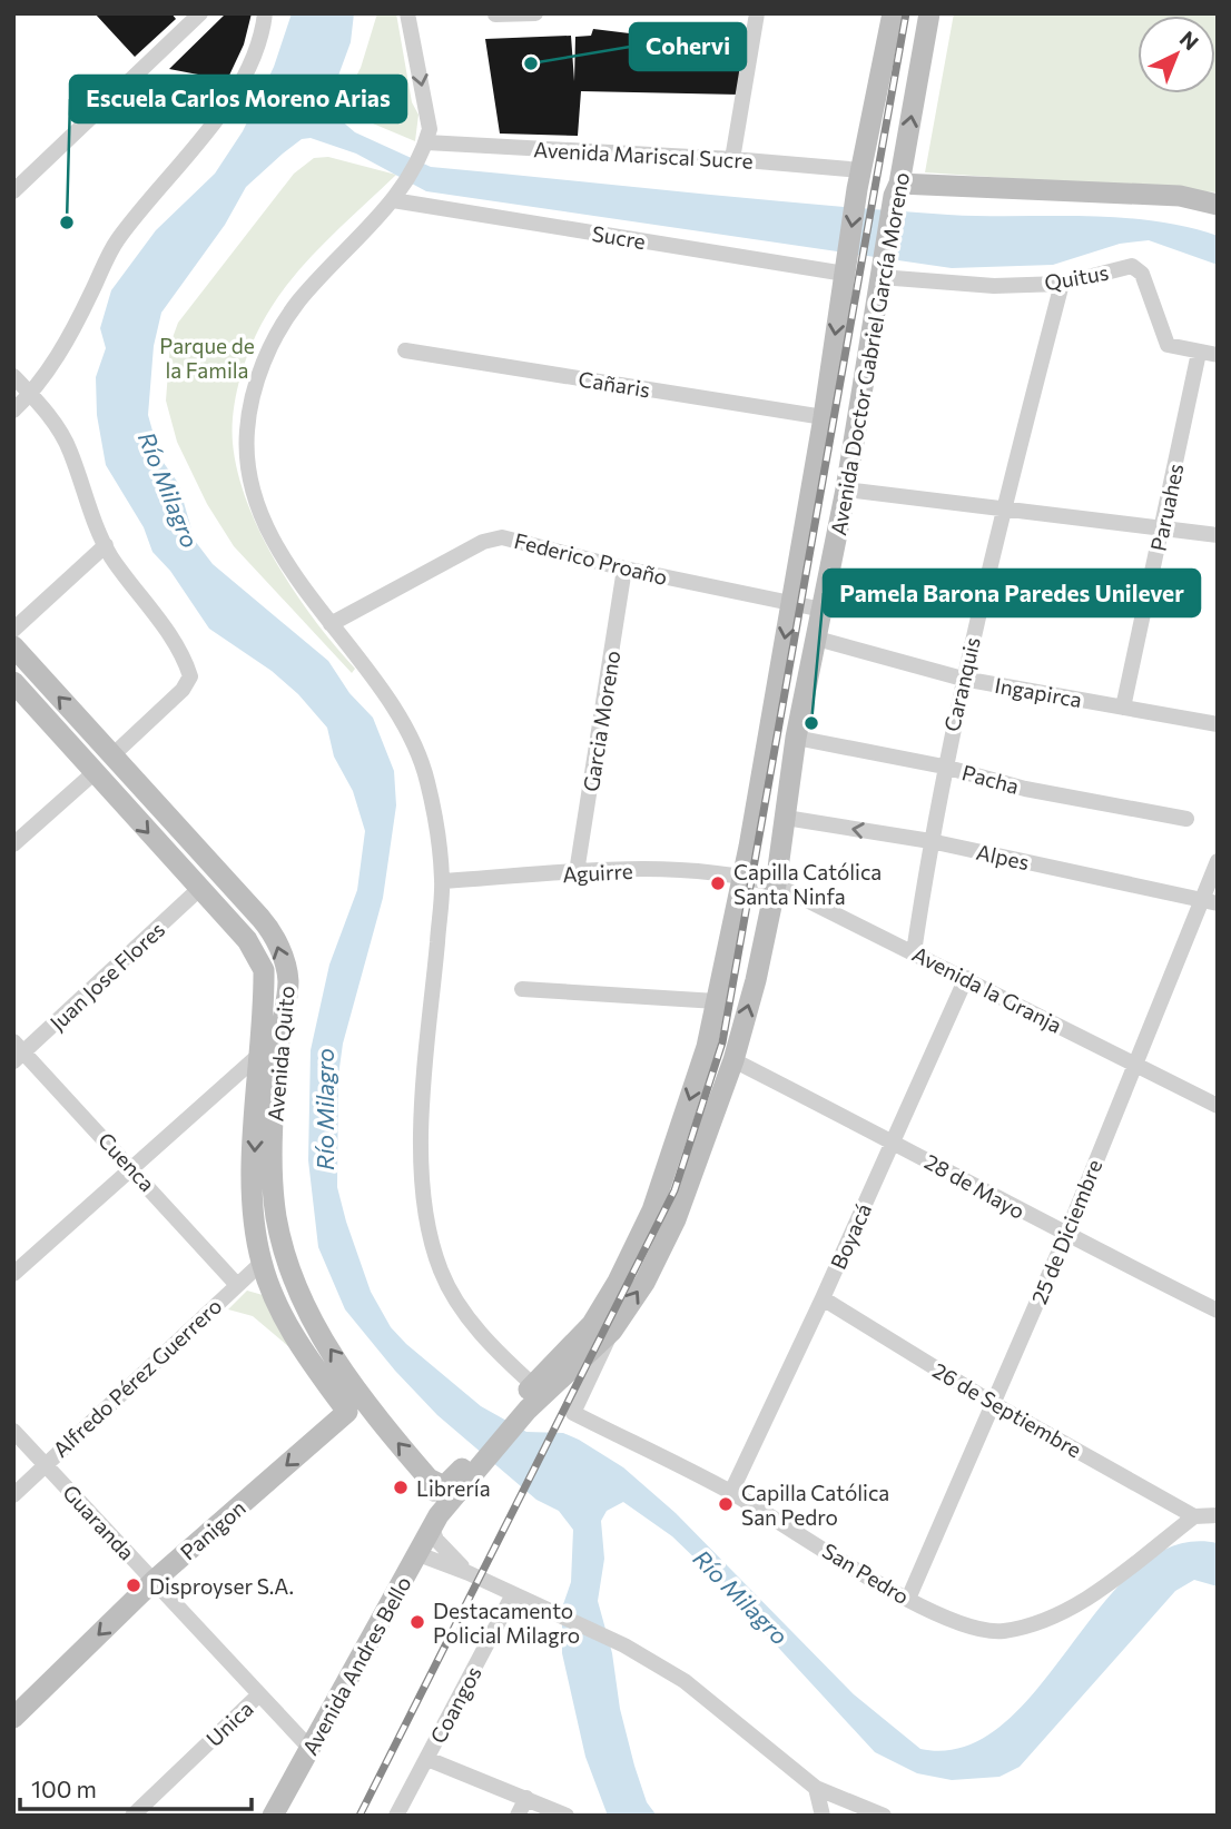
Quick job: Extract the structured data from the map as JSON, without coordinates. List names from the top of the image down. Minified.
{"streets":{"main road":["Avenida Doctor Gabriel García Moreno","Avenida Quito","Panigon","Avenida Andres Bello"],"street":["Avenida Mariscal Sucre","Sucre","Quitus","Cañaris","Paruahes","Federico Proaño","Caranquis","Ingapirca","Garcia Moreno","Pacha","Alpes","Aguirre","Juan Jose Flores","Avenida la Granja","Cuenca","28 de Mayo","25 de Diciembre","Boyacá","Alfredo Pérez Guerrero","26 de Septiembre","Guaranda","San Pedro","Coangos","Unica"]},"crossings":[["Avenida Mariscal Sucre","Avenida Doctor Gabriel García Moreno"],["Sucre","Avenida Doctor Gabriel García Moreno"],["Quitus","Avenida Doctor Gabriel García Moreno"],["Quitus","Paruahes"],["Quitus","Caranquis"],["Avenida Doctor Gabriel García Moreno","Cañaris"],["Avenida Doctor Gabriel García Moreno","Federico Proaño"],["Avenida Doctor Gabriel García Moreno","Ingapirca"],["Avenida Doctor Gabriel García Moreno","Pacha"],["Avenida Doctor Gabriel García Moreno","Alpes"],["Avenida Doctor Gabriel García Moreno","Aguirre"],["Avenida Doctor Gabriel García Moreno","Avenida la Granja"],["Avenida Doctor Gabriel García Moreno","Avenida Quito"],["Avenida Doctor Gabriel García Moreno","28 de Mayo"],["Avenida Doctor Gabriel García Moreno","San Pedro"],["Avenida Doctor Gabriel García Moreno","Avenida Andres Bello"],["Paruahes","Ingapirca"],["Federico Proaño","Garcia Moreno"],["Caranquis","Ingapirca"],["Caranquis","Pacha"],["Caranquis","Alpes"],["Caranquis","Avenida la Granja"],["Garcia Moreno","Aguirre"],["Alpes","25 de Diciembre"],["Aguirre","Avenida la Granja"],["Juan Jose Flores","Avenida Quito"],["Juan Jose Flores","Cuenca"],["Avenida la Granja","25 de Diciembre"],["Avenida la Granja","Boyacá"],["Avenida Quito","Alfredo Pérez Guerrero"],["Avenida Quito","Panigon"],["Avenida Quito","Avenida Andres Bello"],["Cuenca","Alfredo Pérez Guerrero"],["28 de Mayo","25 de Diciembre"],["28 de Mayo","Boyacá"],["25 de Diciembre","26 de Septiembre"],["25 de Diciembre","San Pedro"],["Boyacá","26 de Septiembre"],["Boyacá","San Pedro"],["Alfredo Pérez Guerrero","Guaranda"],["26 de Septiembre","San Pedro"],["Guaranda","Panigon"],["Guaranda","Avenida Andres Bello"],["Guaranda","Unica"]],"one_way":["Panigon"],"water":["Río Milagro"],"parks":["Parque de la Famila"],"places":["Cohervi","Escuela Carlos Moreno Arias","Pamela Barona Paredes Unilever","Capilla Católica Santa Ninfa","Librería","Capilla Católica San Pedro","Disproyser S.A.","Destacamento Policial Milagro"],"scale_bar":"100 m","north":"top right"}
